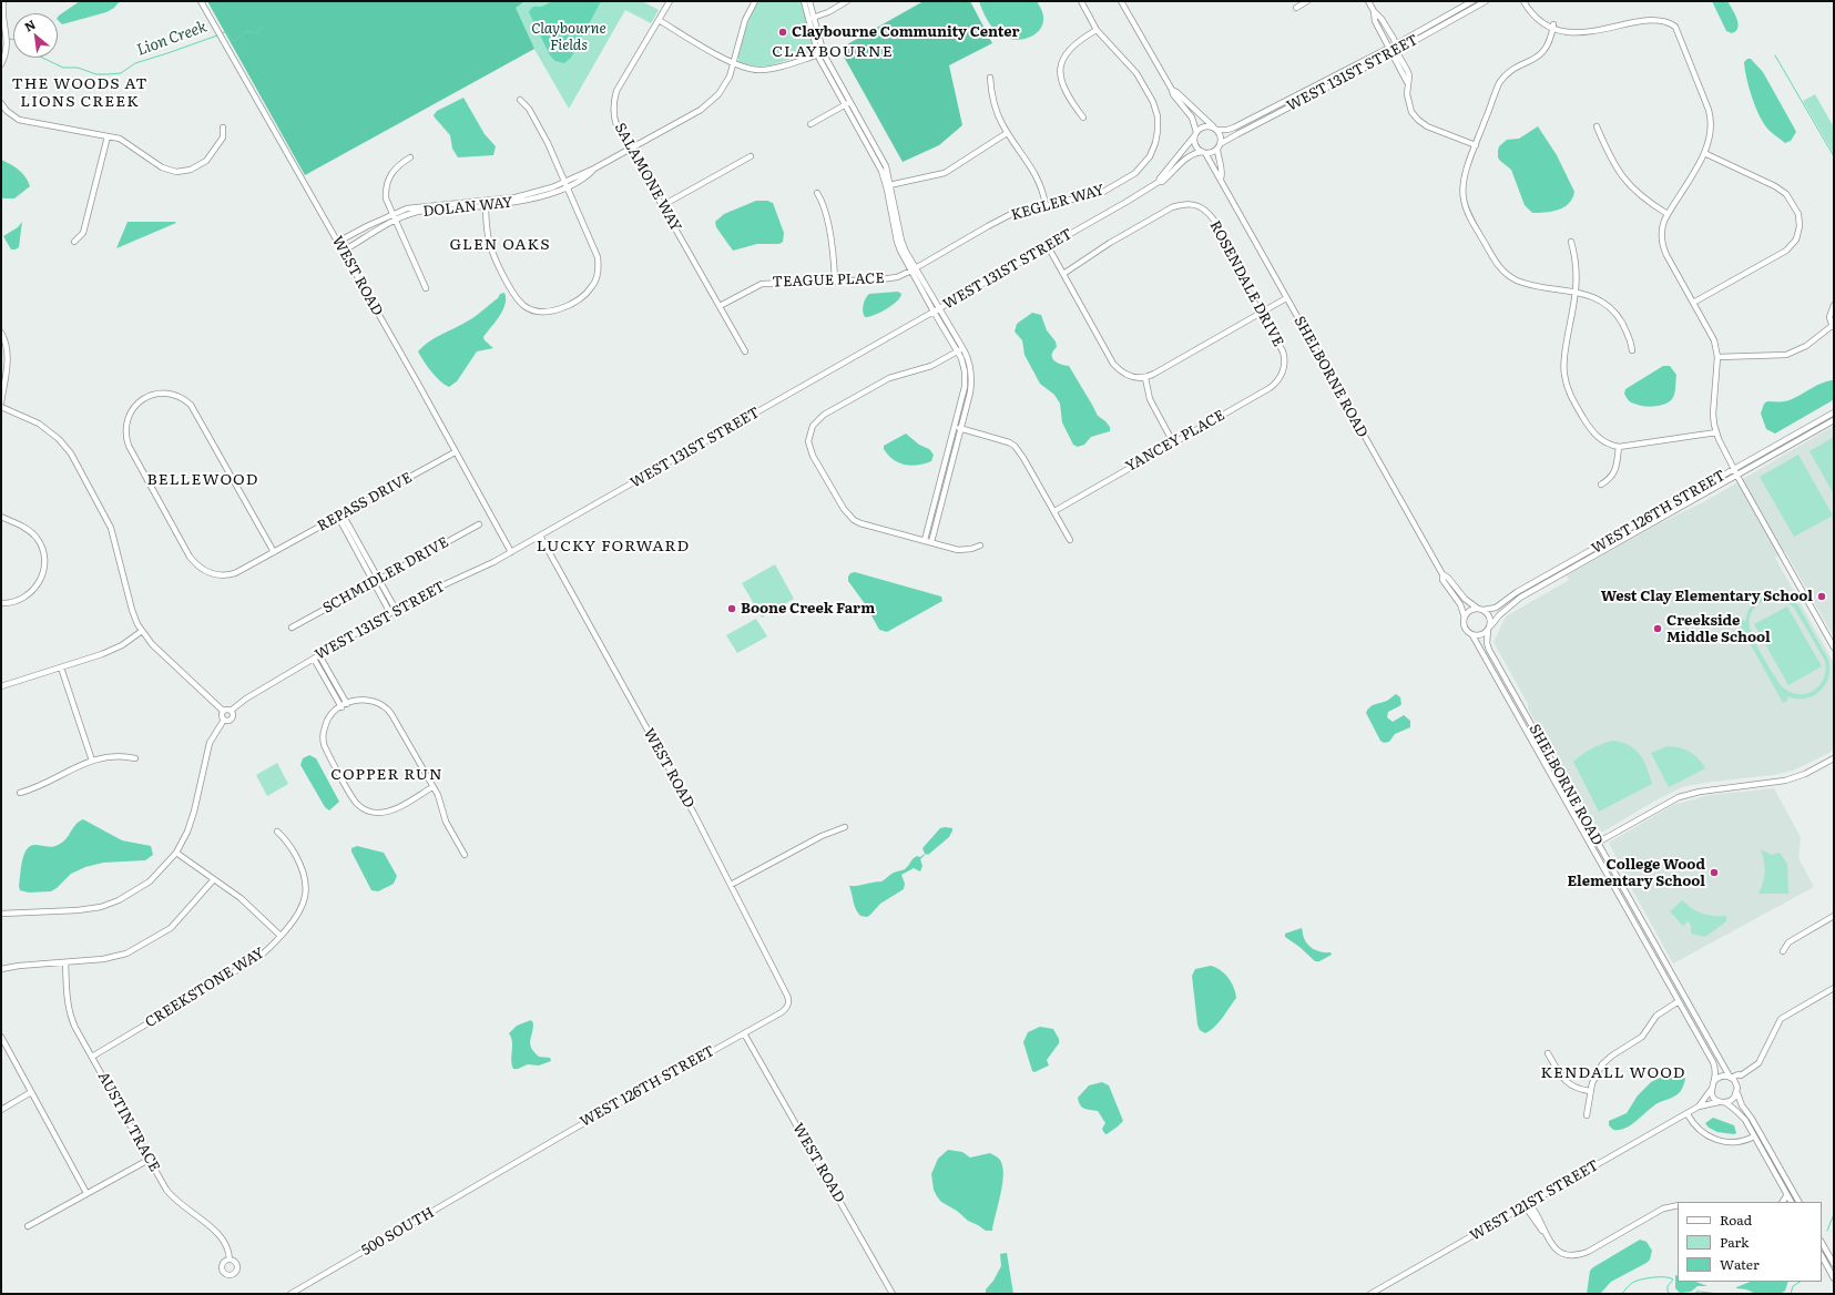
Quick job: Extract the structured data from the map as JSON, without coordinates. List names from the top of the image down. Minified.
{"streets":{"street":["WEST 131ST STREET","SALAMONE WAY","KEGLER WAY","DOLAN WAY","WEST ROAD","TEAGUE PLACE","ROSENDALE DRIVE","SHELBORNE ROAD","YANCEY PLACE","REPASS DRIVE","WEST 126TH STREET","SCHMIDLER DRIVE","CREEKSTONE WAY","AUSTIN TRACE","WEST 121ST STREET","500 SOUTH"]},"crossings":[["WEST 131ST STREET","WEST ROAD"],["WEST 131ST STREET","SHELBORNE ROAD"],["SALAMONE WAY","DOLAN WAY"],["SALAMONE WAY","TEAGUE PLACE"],["KEGLER WAY","TEAGUE PLACE"],["DOLAN WAY","WEST ROAD"],["WEST ROAD","REPASS DRIVE"],["WEST ROAD","WEST 126TH STREET"],["ROSENDALE DRIVE","YANCEY PLACE"],["SHELBORNE ROAD","WEST 126TH STREET"],["SHELBORNE ROAD","WEST 121ST STREET"],["WEST 126TH STREET","500 SOUTH"],["CREEKSTONE WAY","AUSTIN TRACE"]],"districts":["CLAYBOURNE","THE WOODS AT LIONS CREEK","GLEN OAKS","BELLEWOOD","LUCKY FORWARD","COPPER RUN","KENDALL WOOD"],"water":["Lion Creek"],"parks":["Claybourne Fields"],"places":["Claybourne Community Center","West Clay Elementary School","Boone Creek Farm","Creekside Middle School","College Wood Elementary School"],"legend":["Road","Park","Water"],"north":"top left"}
